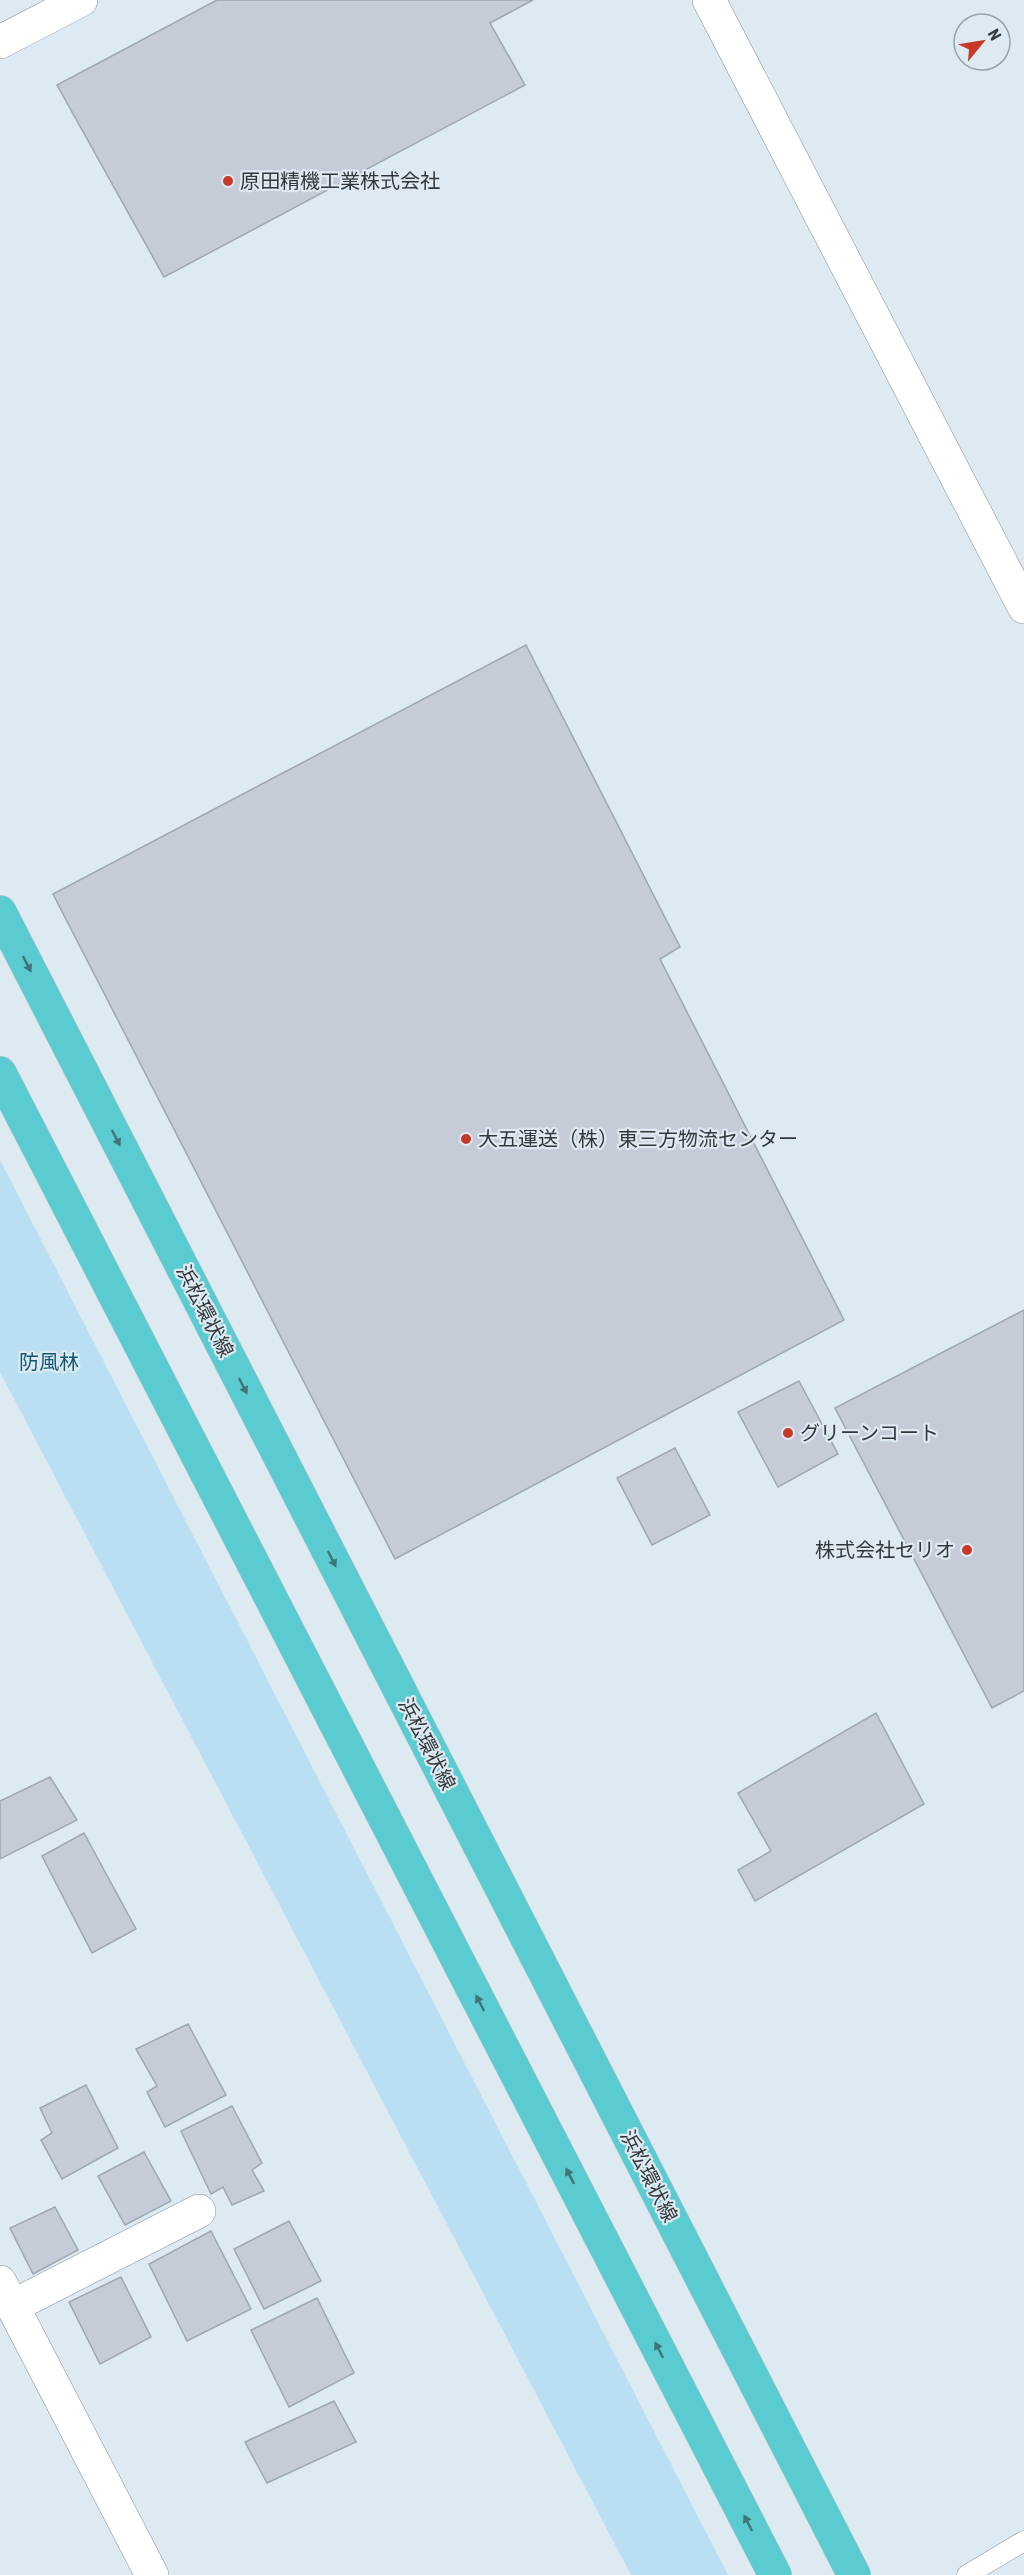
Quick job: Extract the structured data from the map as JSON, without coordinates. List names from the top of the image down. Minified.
{"streets":{"highway":["浜松環状線"]},"parks":["防風林"],"places":["原田精機工業株式会社","大五運送（株）東三方物流センター","グリーンコート","株式会社セリオ"],"north":"top right"}
